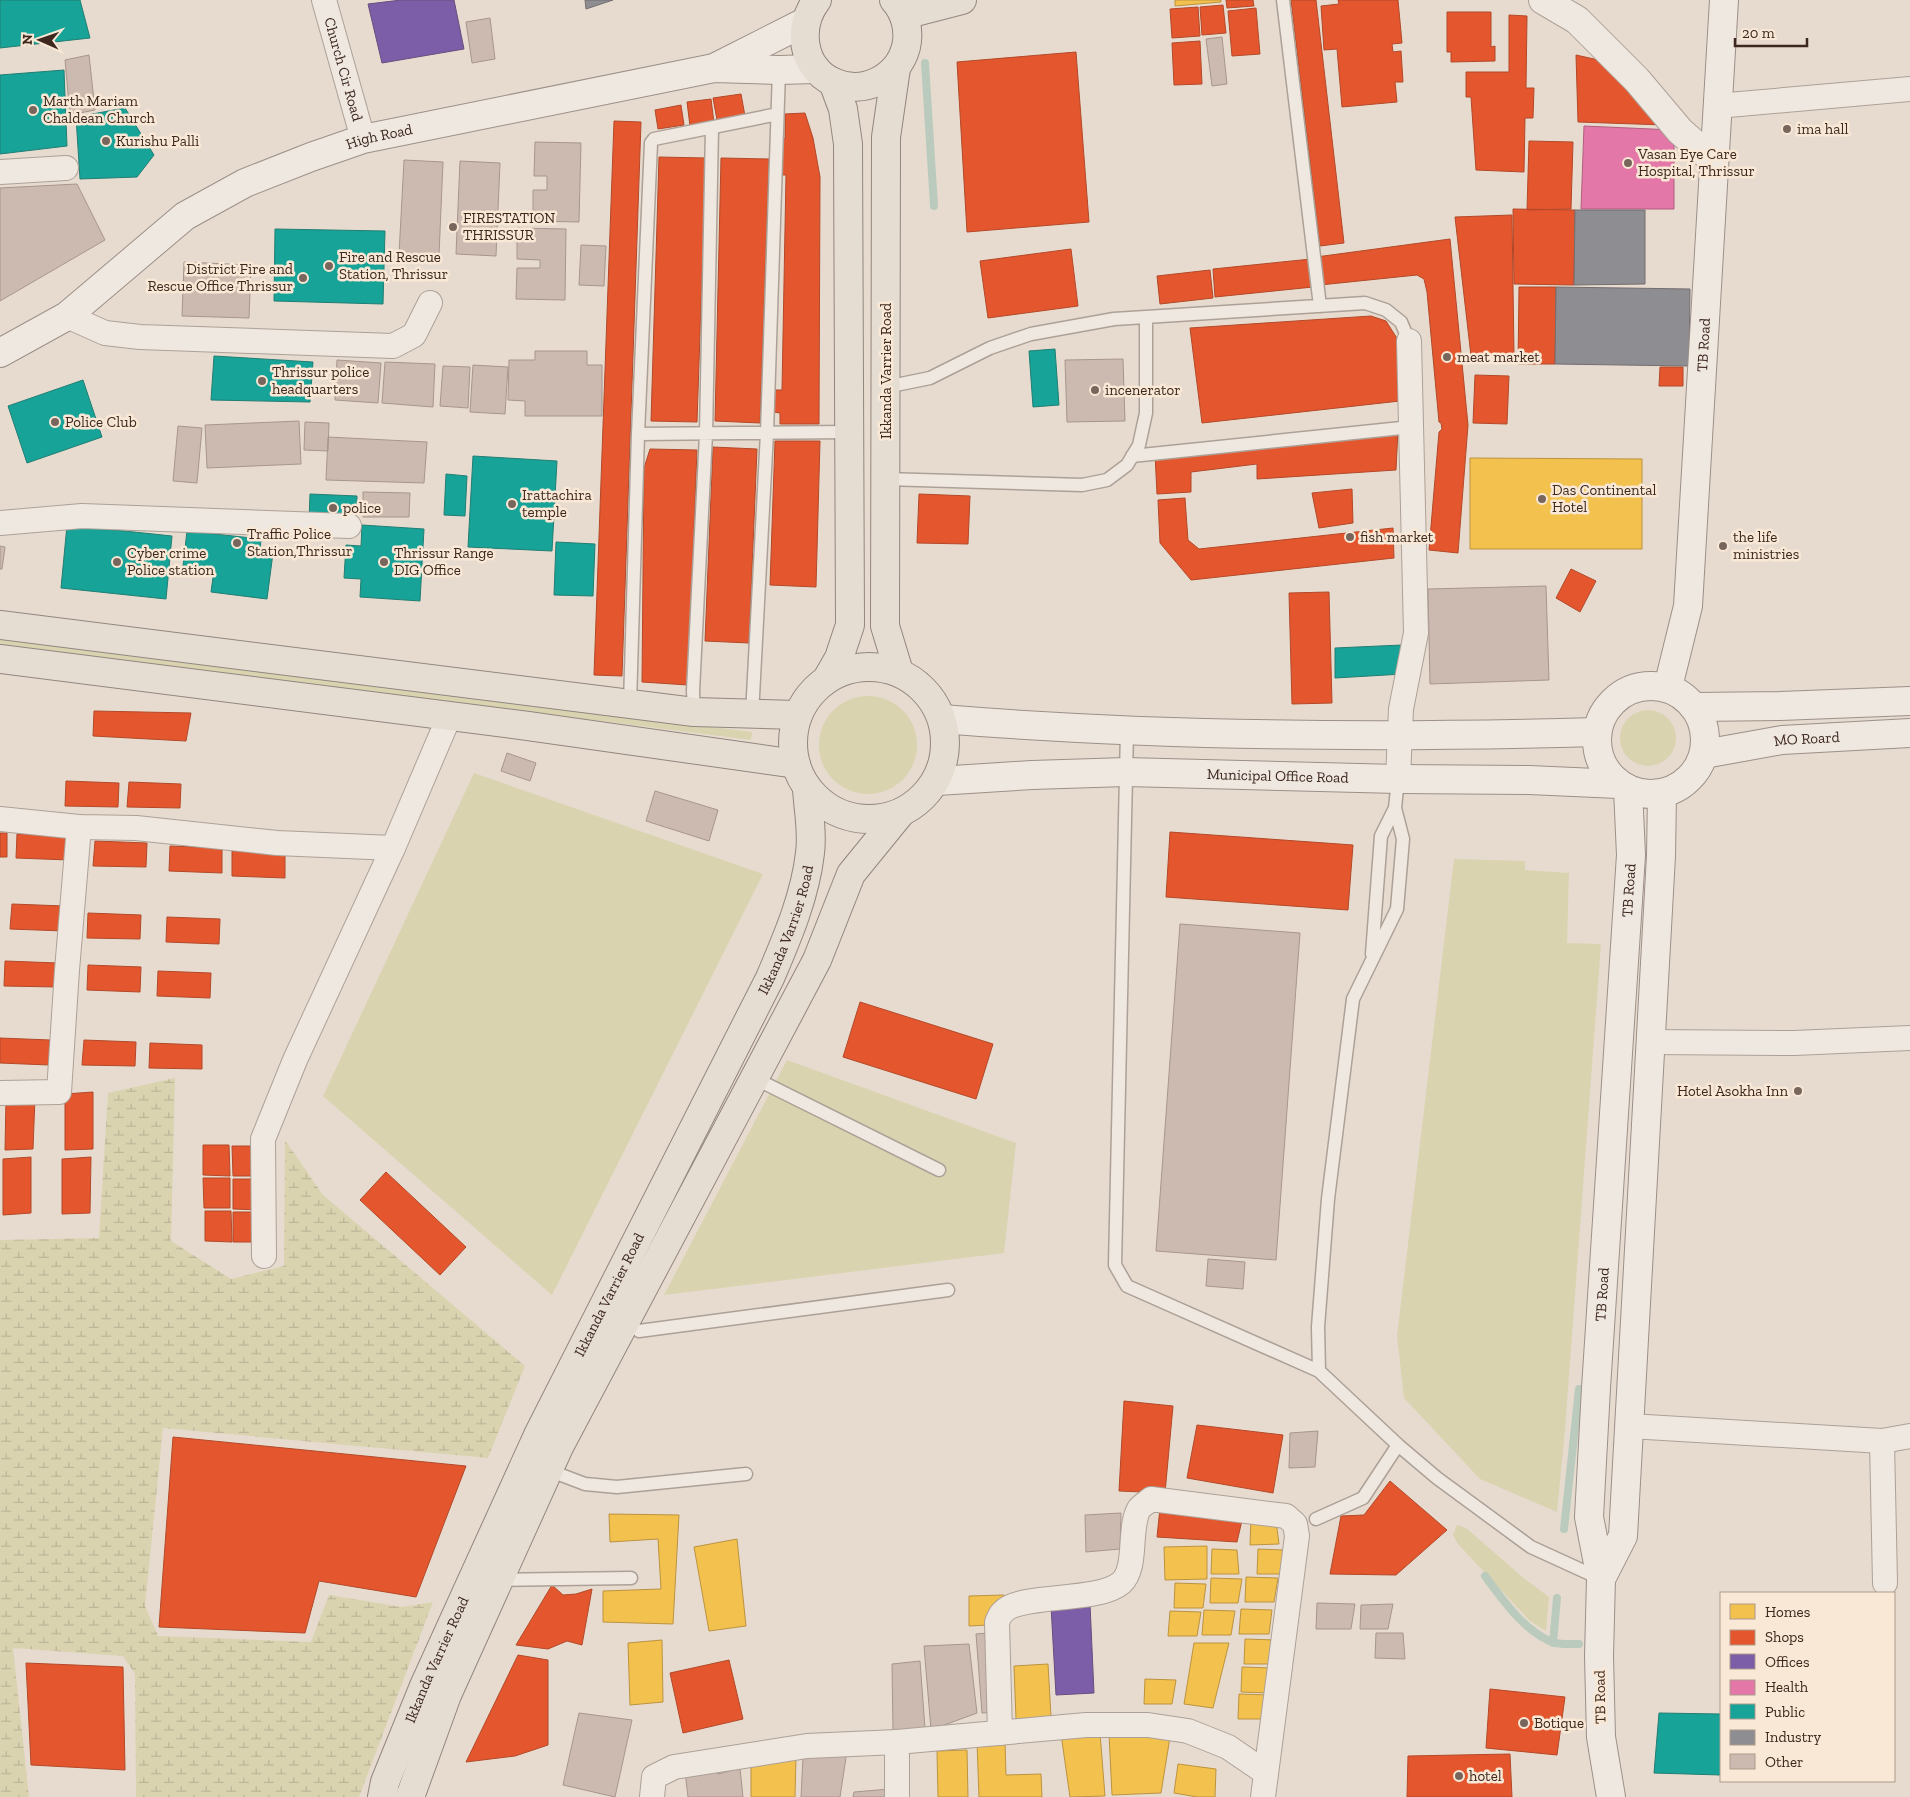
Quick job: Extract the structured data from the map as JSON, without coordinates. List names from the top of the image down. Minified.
{"streets":{"main road":["High Road","TB Road","Ikkanda Varrier Road","MO Roard","Municipal Office Road"],"street":["Church Cir Road"]},"crossings":[["Church Cir Road","High Road"],["TB Road","MO Roard"],["TB Road","Municipal Office Road"],["Ikkanda Varrier Road","Municipal Office Road"],["MO Roard","Municipal Office Road"]],"places":["Marth Mariam Chaldean Church","ima hall","Kurishu Palli","Vasan Eye Care Hospital, Thrissur","FIRESTATION THRISSUR","Fire and Rescue Station, Thrissur","District Fire and Rescue Office Thrissur","meat market","Thrissur police headquarters","incenerator","Police Club","Das Continental Hotel","Irattachira temple","police","fish market","Traffic Police Station,Thrissur","the life ministries","Cyber crime Police station","Thrissur Range DIG Office","Hotel Asokha Inn","Botique","hotel"],"legend":["Homes","Shops","Offices","Health","Public","Industry","Other"],"scale_bar":"20 m","north":"left"}
